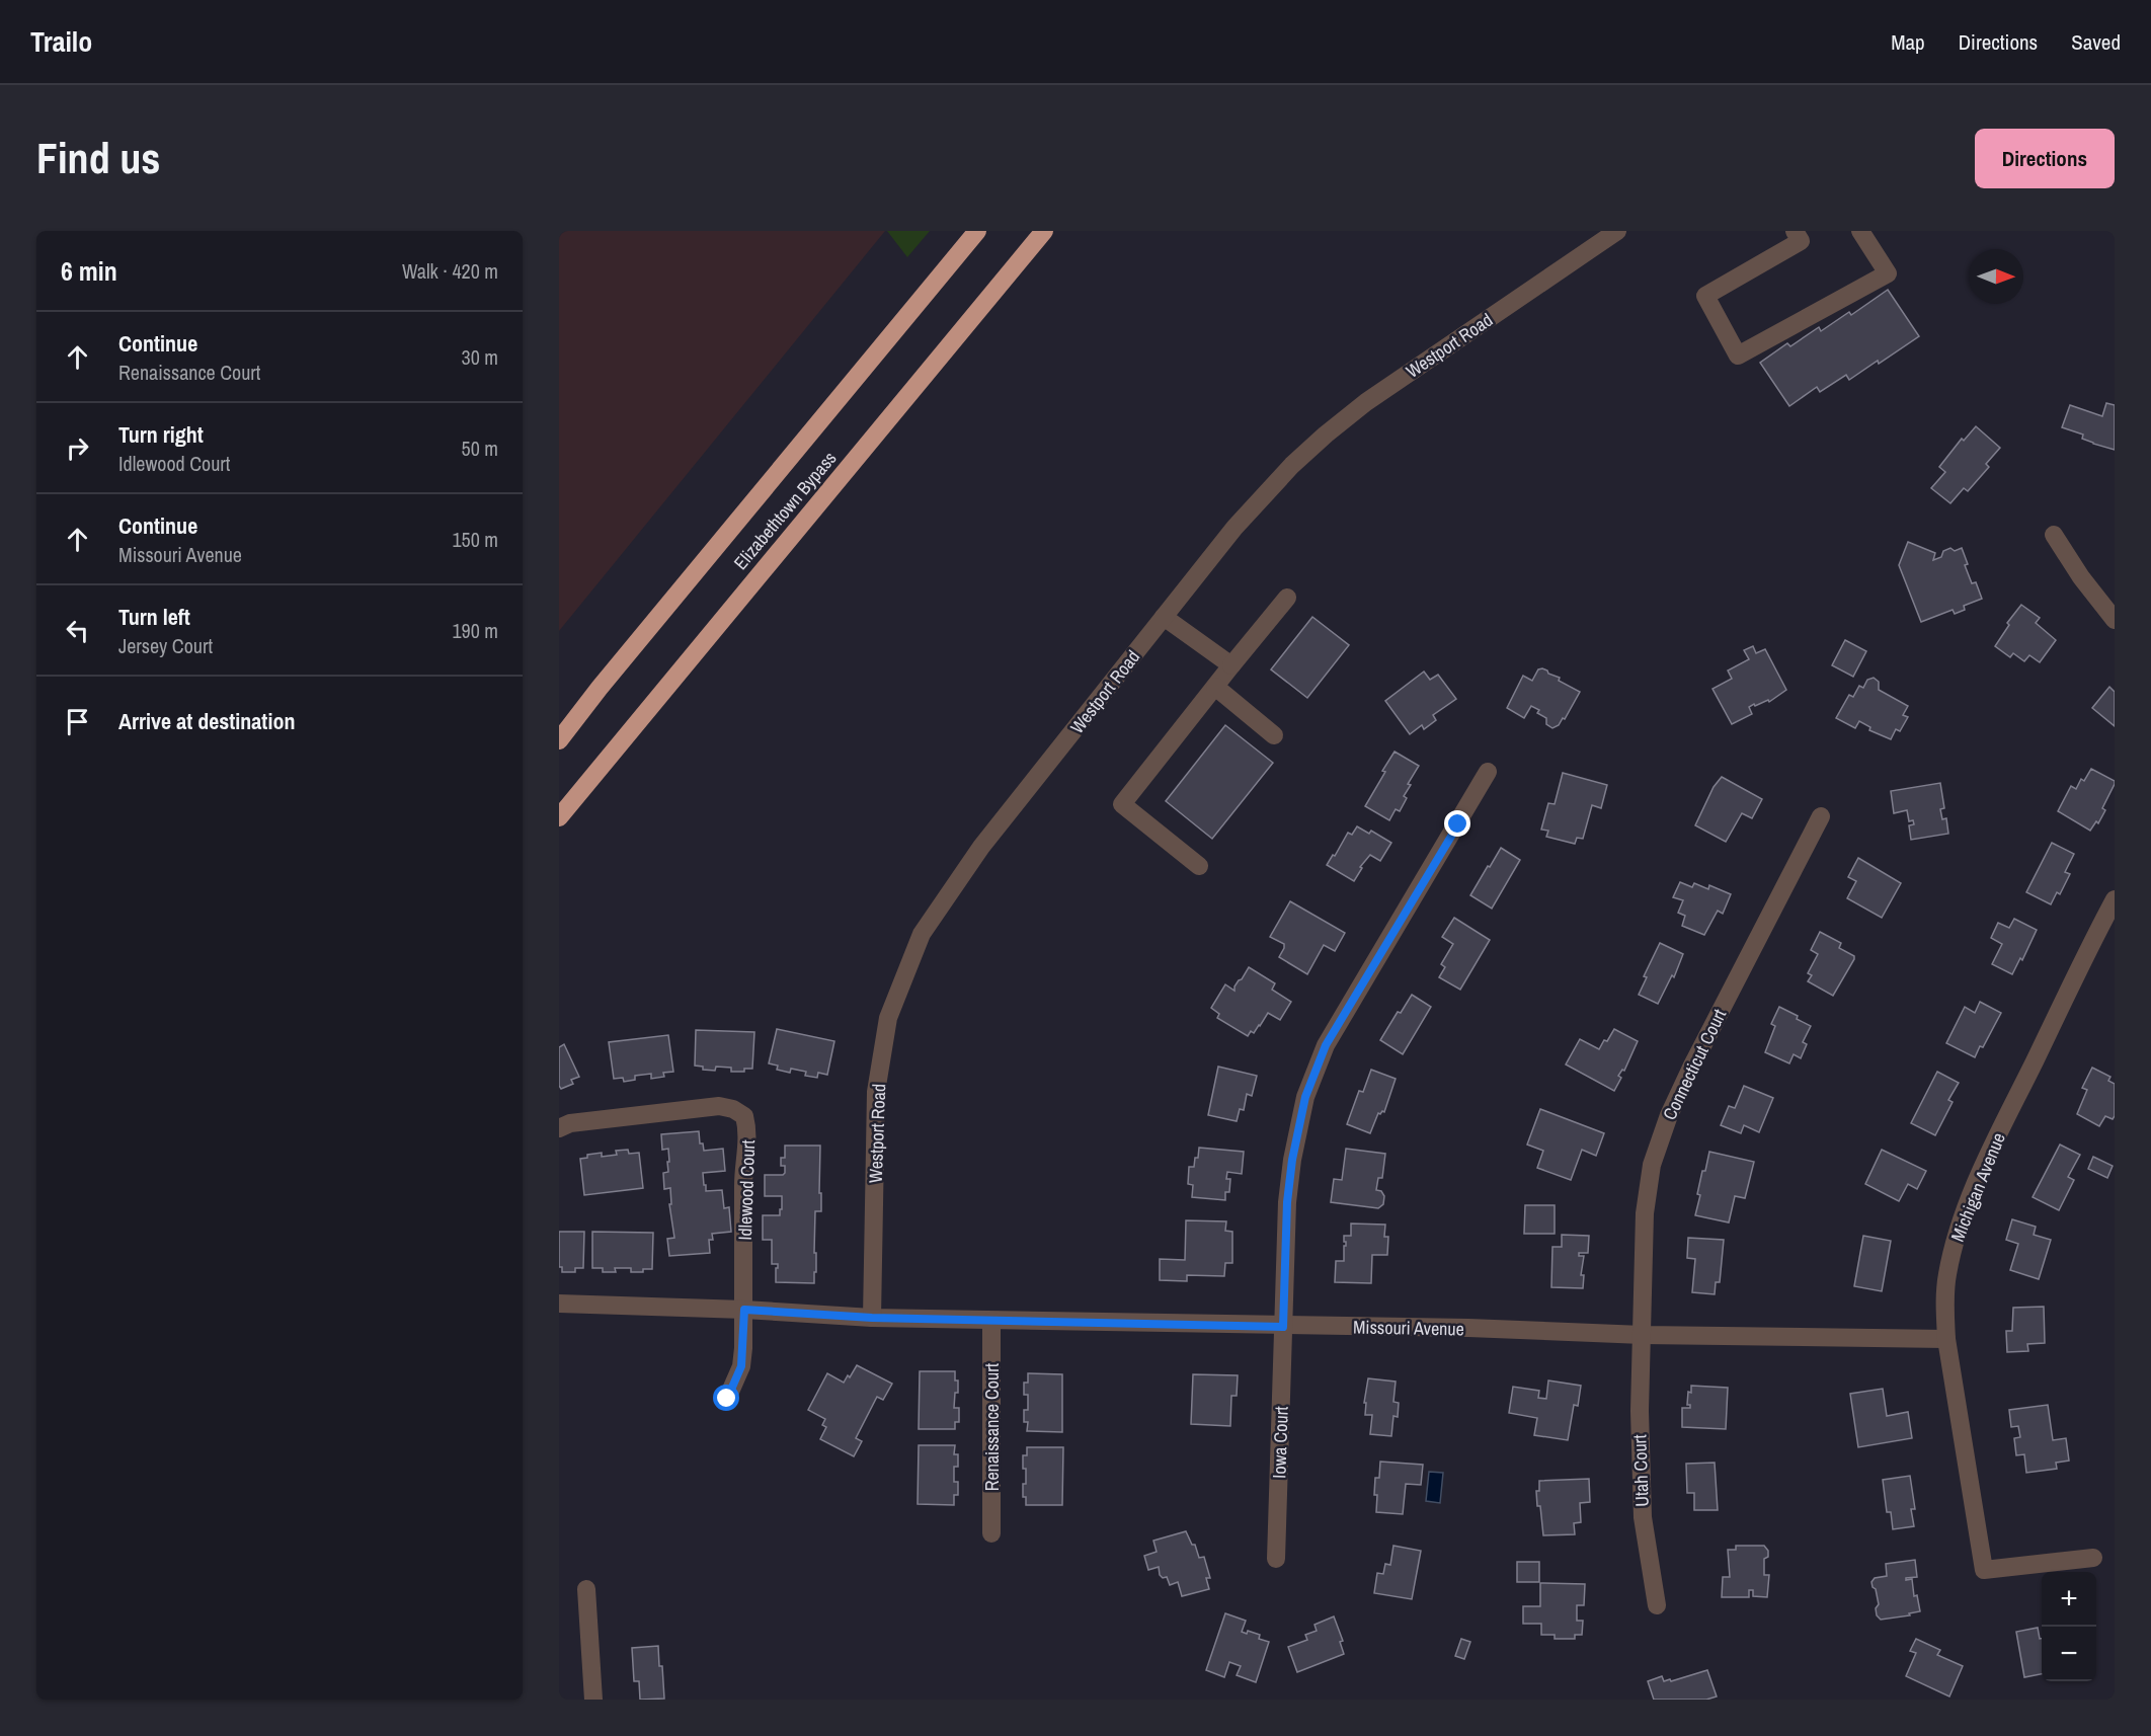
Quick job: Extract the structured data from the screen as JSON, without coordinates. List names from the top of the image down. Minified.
{"streets":{"highway":["Elizabethtown Bypass"],"street":["Westport Road","Connecticut Court","Michigan Avenue","Idlewood Court","Missouri Avenue","Renaissance Court","Iowa Court","Utah Court"]},"crossings":[["Westport Road","Missouri Avenue"],["Connecticut Court","Missouri Avenue"],["Connecticut Court","Utah Court"],["Michigan Avenue","Missouri Avenue"],["Missouri Avenue","Renaissance Court"],["Missouri Avenue","Iowa Court"],["Missouri Avenue","Utah Court"]],"north":"right","page":{"header":"Trailo","nav":["Map","Directions","Saved"],"buttons":"Directions","title":"Find us","heading":["6 min","Walk · 420 m"],"list":[["Continue","Renaissance Court","30 m"],["Turn right","Idlewood Court","50 m"],["Continue","Missouri Avenue","150 m"],["Turn left","Jersey Court","190 m"],"Arrive at destination"],"map_buttons":["+","−"]}}
